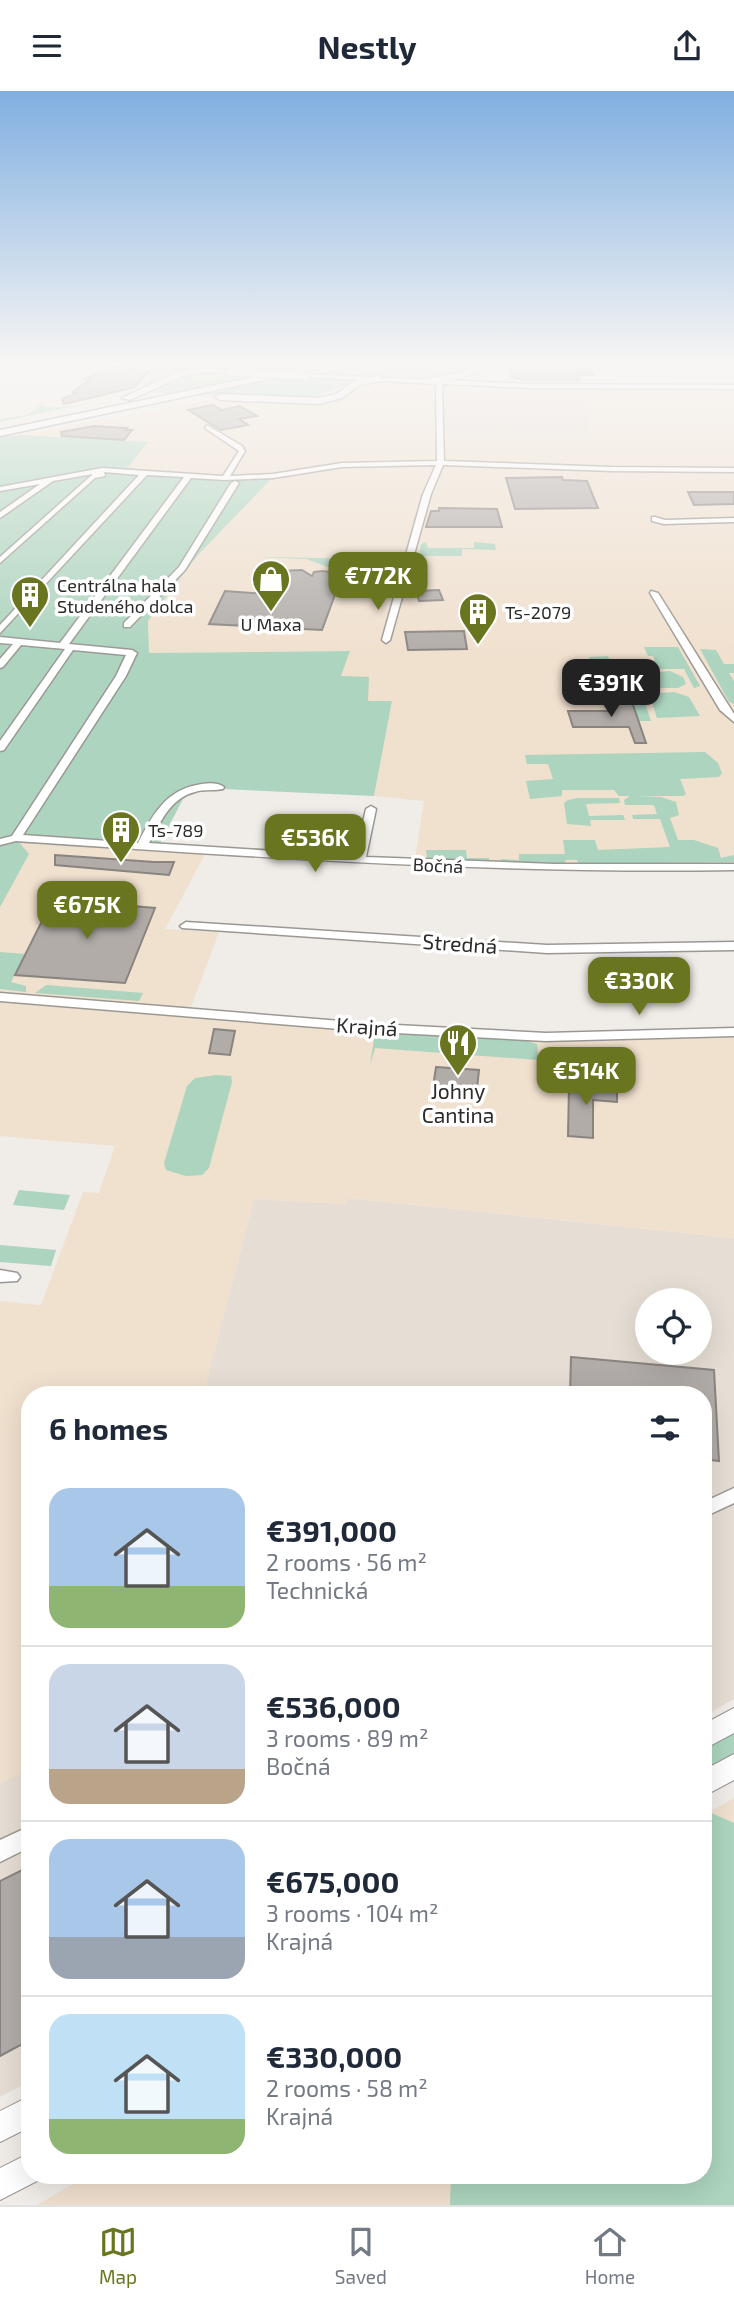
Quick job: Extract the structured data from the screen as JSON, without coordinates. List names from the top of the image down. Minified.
{"streets":{"street":["Bočná","Stredná","Krajná"]},"places":{"shop":["U Maxa"],"building":["Centrálna hala Studeného dolca","Ts-2079","Ts-789"],"restaurant":["Johny Cantina"]},"page":{"header":"Nestly","price":["€772K","€391K","€536K","€675K","€330K","€514K"],"heading":"6 homes","list":[{"name":"€391,000","note":"2 rooms · 56 m² · Technická"},{"name":"€536,000","note":"3 rooms · 89 m² · Bočná"},{"name":"€675,000","note":"3 rooms · 104 m² · Krajná"},{"name":"€330,000","note":"2 rooms · 58 m² · Krajná"}],"tabs":["Map","Saved","Home"]}}
